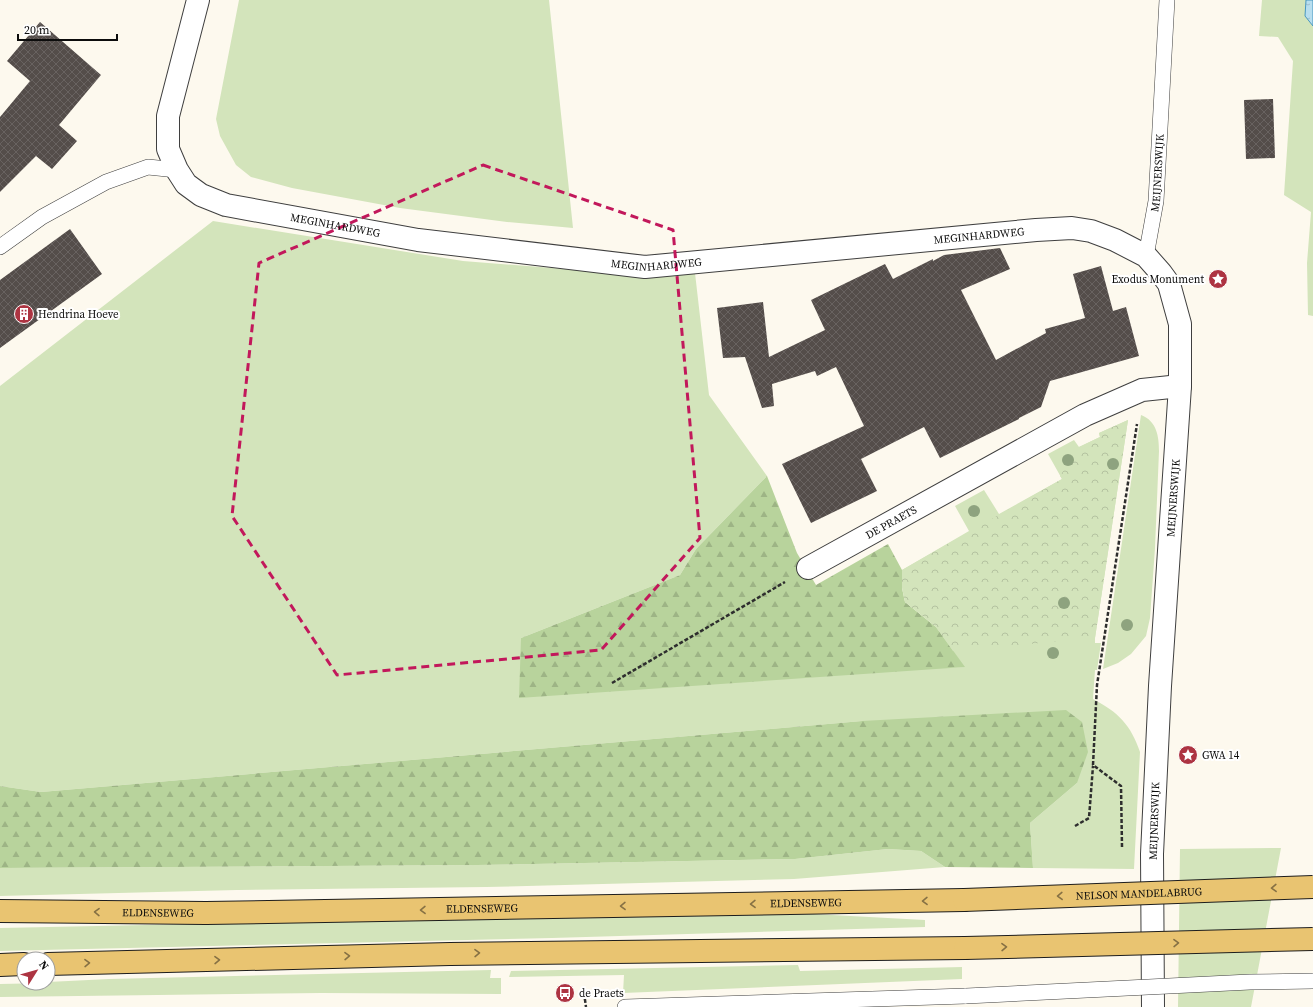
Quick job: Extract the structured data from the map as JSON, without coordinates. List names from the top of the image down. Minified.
{"streets":{"main road":["NELSON MANDELABRUG","ELDENSEWEG"],"street":["MEIJNERSWIJK","MEGINHARDWEG","DE PRAETS"]},"crossings":[["MEIJNERSWIJK","MEGINHARDWEG"],["MEIJNERSWIJK","DE PRAETS"],["NELSON MANDELABRUG","ELDENSEWEG"]],"places":{"place":["Exodus Monument","GWA 14"],"building":["Hendrina Hoeve"],"bus stop":["de Praets"]},"scale_bar":"20 m","north":"top right"}
